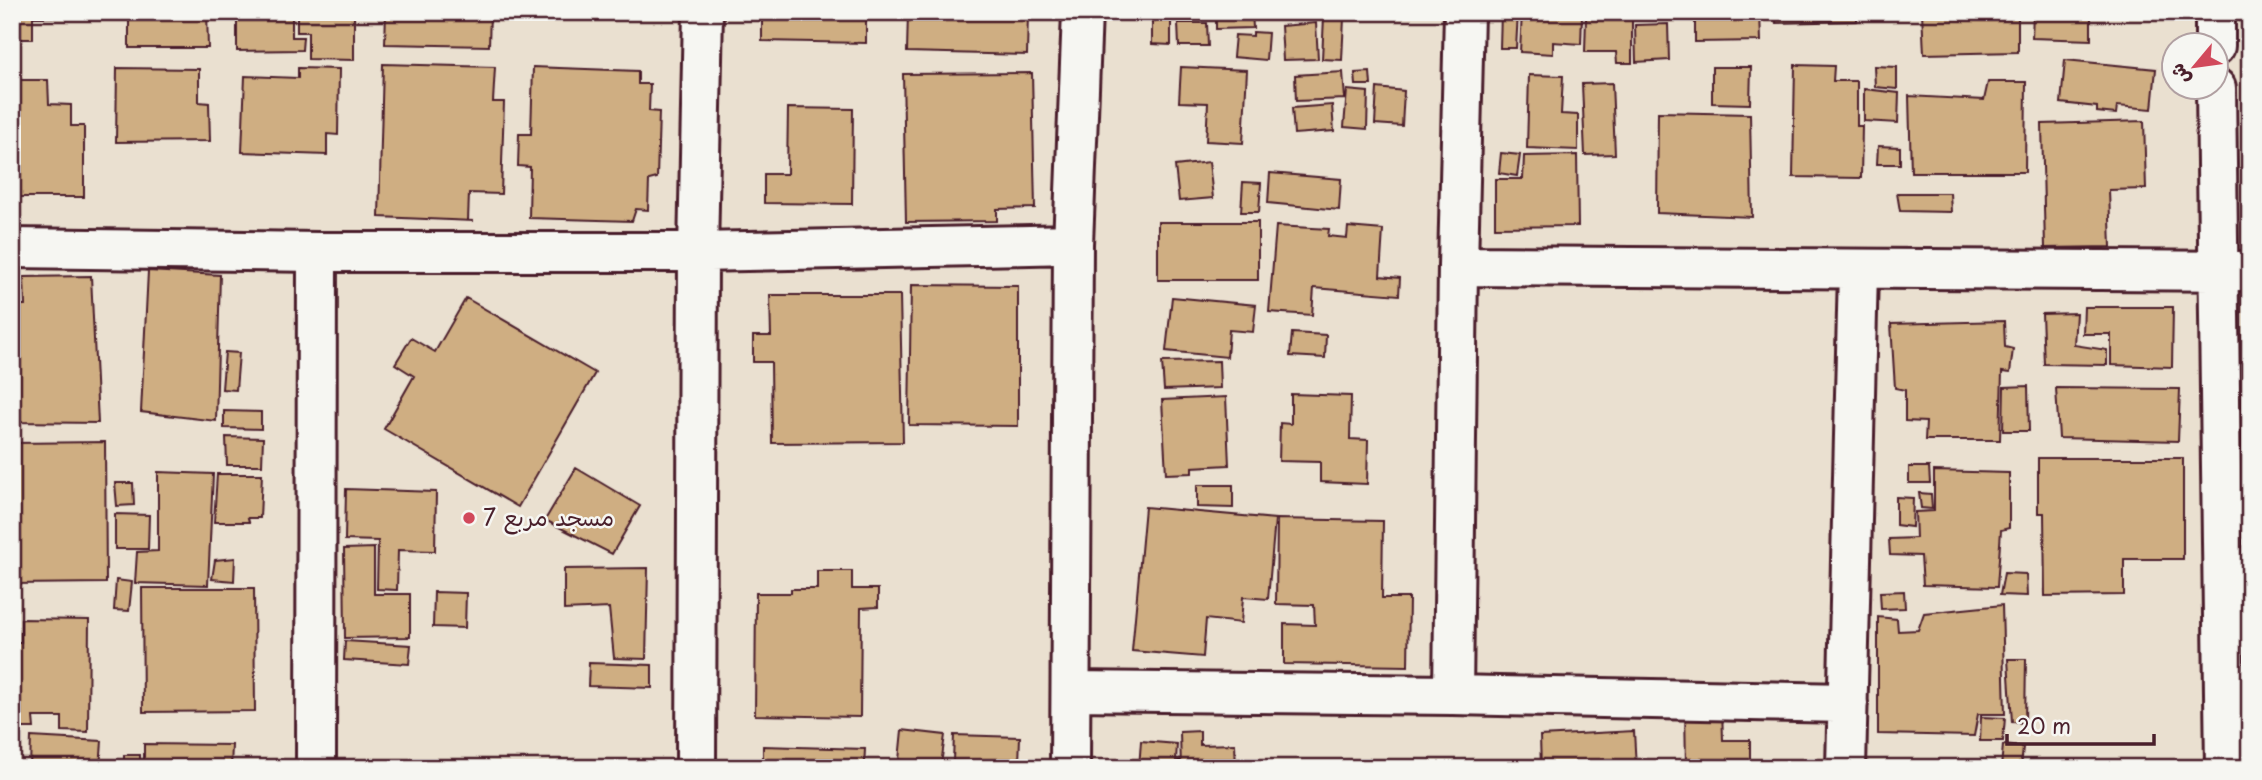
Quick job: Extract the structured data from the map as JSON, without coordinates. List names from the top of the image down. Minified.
{"places":["مسجد مربع 7"],"scale_bar":"20 m","north":"bottom left"}
